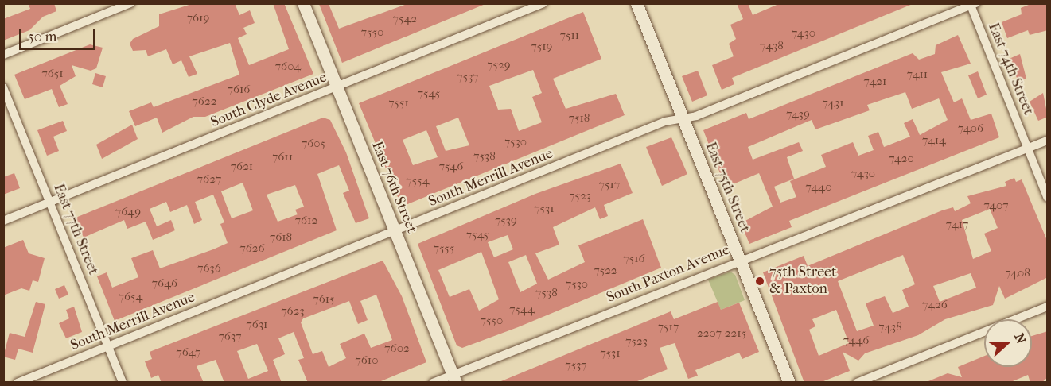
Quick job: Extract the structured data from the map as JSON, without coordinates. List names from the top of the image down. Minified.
{"streets":{"main road":["East 76th Street","East 75th Street"],"street":["East 74th Street","South Clyde Avenue","South Merrill Avenue","East 77th Street","South Paxton Avenue"]},"crossings":[["East 74th Street","South Merrill Avenue"],["East 74th Street","South Paxton Avenue"],["South Clyde Avenue","East 76th Street"],["South Clyde Avenue","East 77th Street"],["South Merrill Avenue","East 76th Street"],["South Merrill Avenue","East 75th Street"],["South Merrill Avenue","East 77th Street"],["East 76th Street","South Paxton Avenue"],["East 75th Street","South Paxton Avenue"]],"places":["75th Street & Paxton"],"house_numbers":["7619","7542","7550","7430","7511","7438","7519","7529","7604","7651","7411","7537","7421","7616","7545","7622","7551","7431","7439","7518","7406","7414","7530","7605","7538","7611","7420","7621","7546","7430","7627","7554","7517","7440","7523","7407","7531","7649","7612","7539","7417","7545","7618","7626","7555","7516","7636","7522","7408","7646","7530","7538","7654","7615","7426","7544","7623","7550","7631","7517","7438","2207-2215","7637","7446","7523","7602","7647","7531","7610","7537"],"scale_bar":"50 m","north":"right"}
